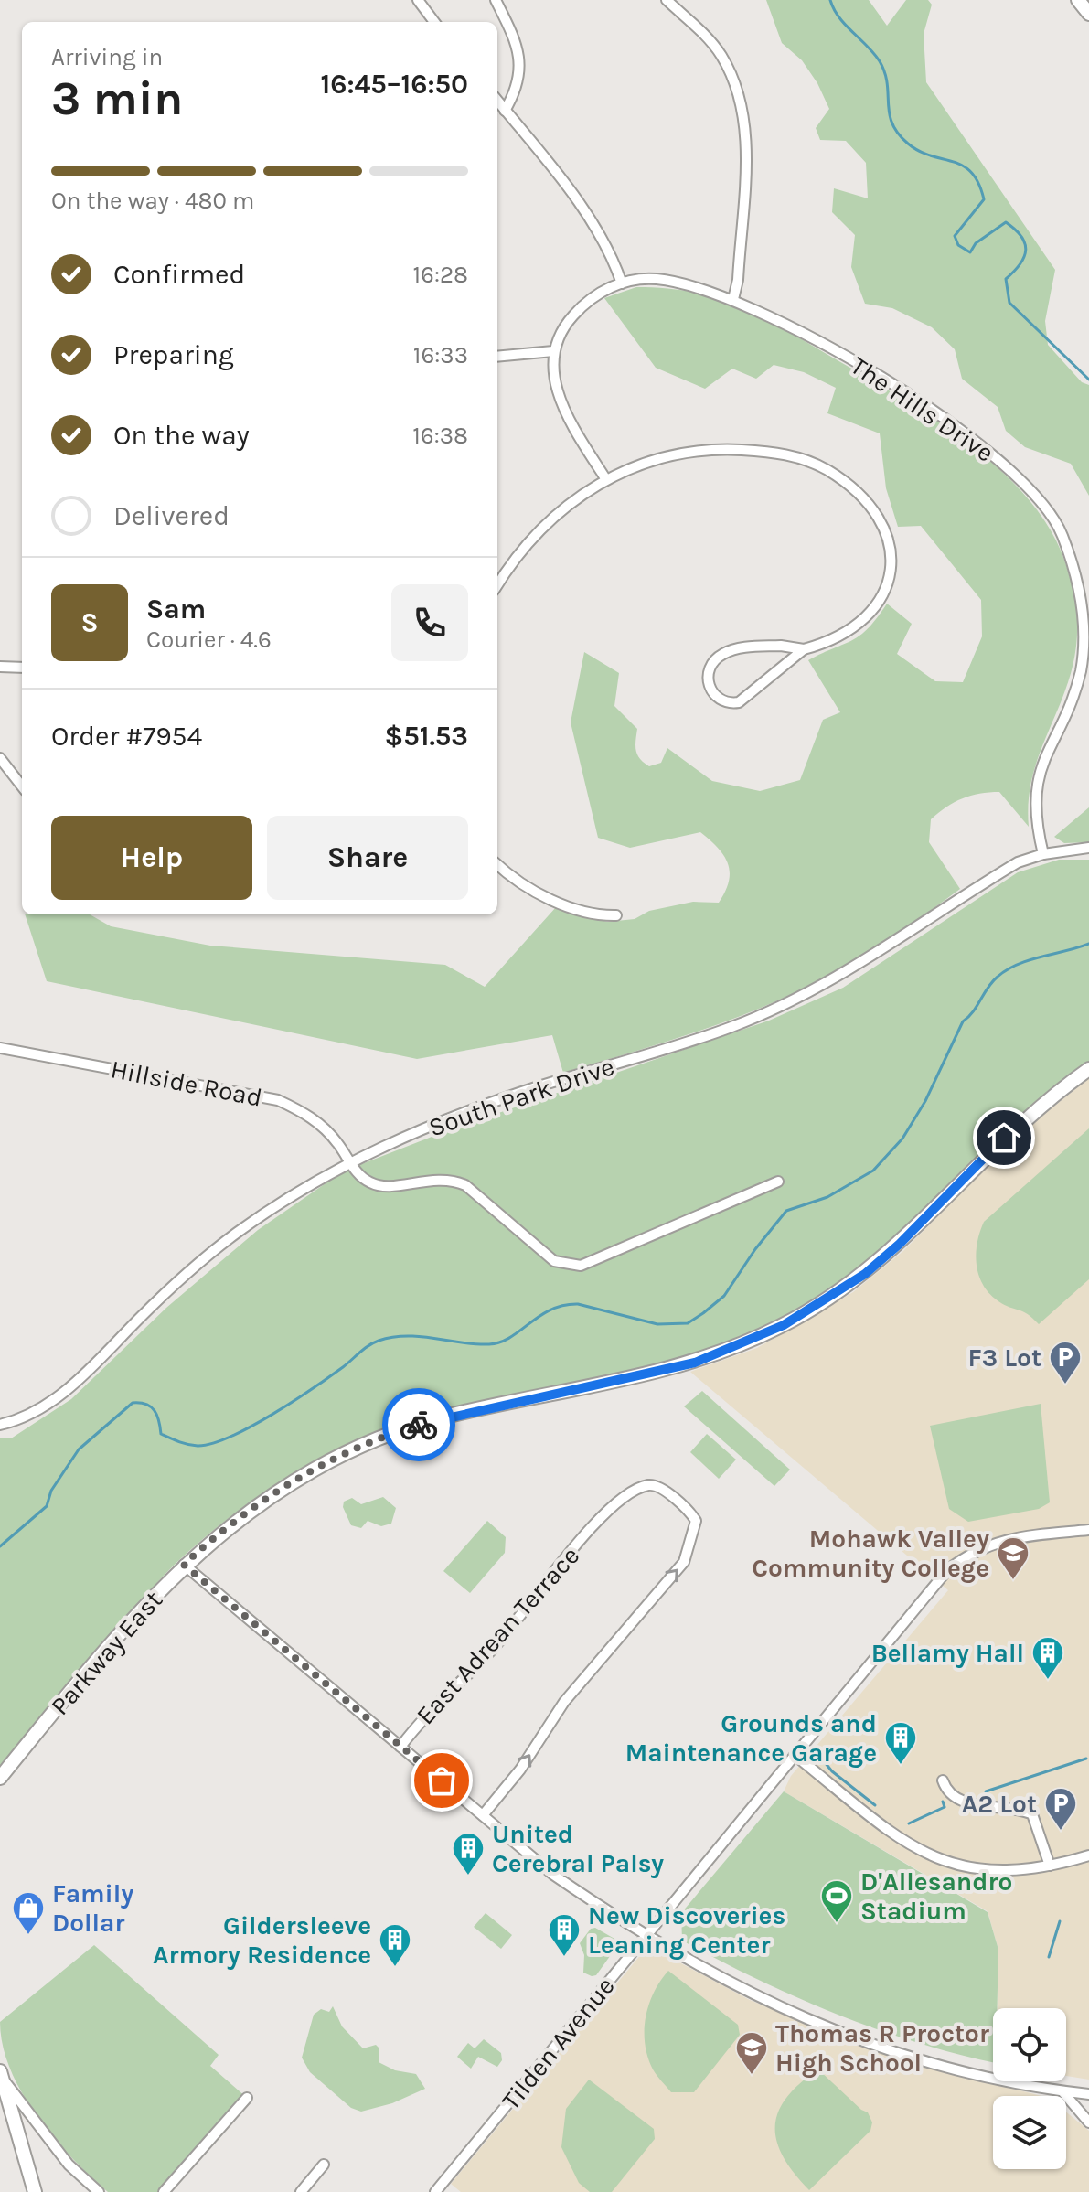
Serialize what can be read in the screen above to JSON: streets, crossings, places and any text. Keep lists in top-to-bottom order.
{
  "streets": {
    "street": [
      "The Hills Drive",
      "Hillside Road",
      "South Park Drive",
      "East Adrean Terrace",
      "Parkway East",
      "Tilden Avenue"
    ]
  },
  "crossings": [
    ["The Hills Drive", "South Park Drive"],
    ["Hillside Road", "South Park Drive"]
  ],
  "places": {
    "parking": ["F3 Lot", "A2 Lot"],
    "school or university": ["Mohawk Valley Community College", "Thomas R Proctor High School"],
    "building": [
      "Bellamy Hall",
      "Grounds and Maintenance Garage",
      "United Cerebral Palsy",
      "New Discoveries Leaning Center",
      "Gildersleeve Armory Residence"
    ],
    "sports": ["D'Allesandro Stadium"],
    "shop": ["Family Dollar"]
  },
  "page": {
    "heading": ["3 min", "Arriving in", "16:45–16:50"],
    "panel": [
      "Sam",
      "Courier · 4.6",
      "Order #7954",
      "$51.53"
    ],
    "bar": "On the way · 480 m",
    "list": [
      ["Confirmed", "16:28"],
      ["Preparing", "16:33"],
      ["On the way", "16:38"],
      "Delivered"
    ],
    "round": "S",
    "buttons": ["Help", "Share"]
  }
}
